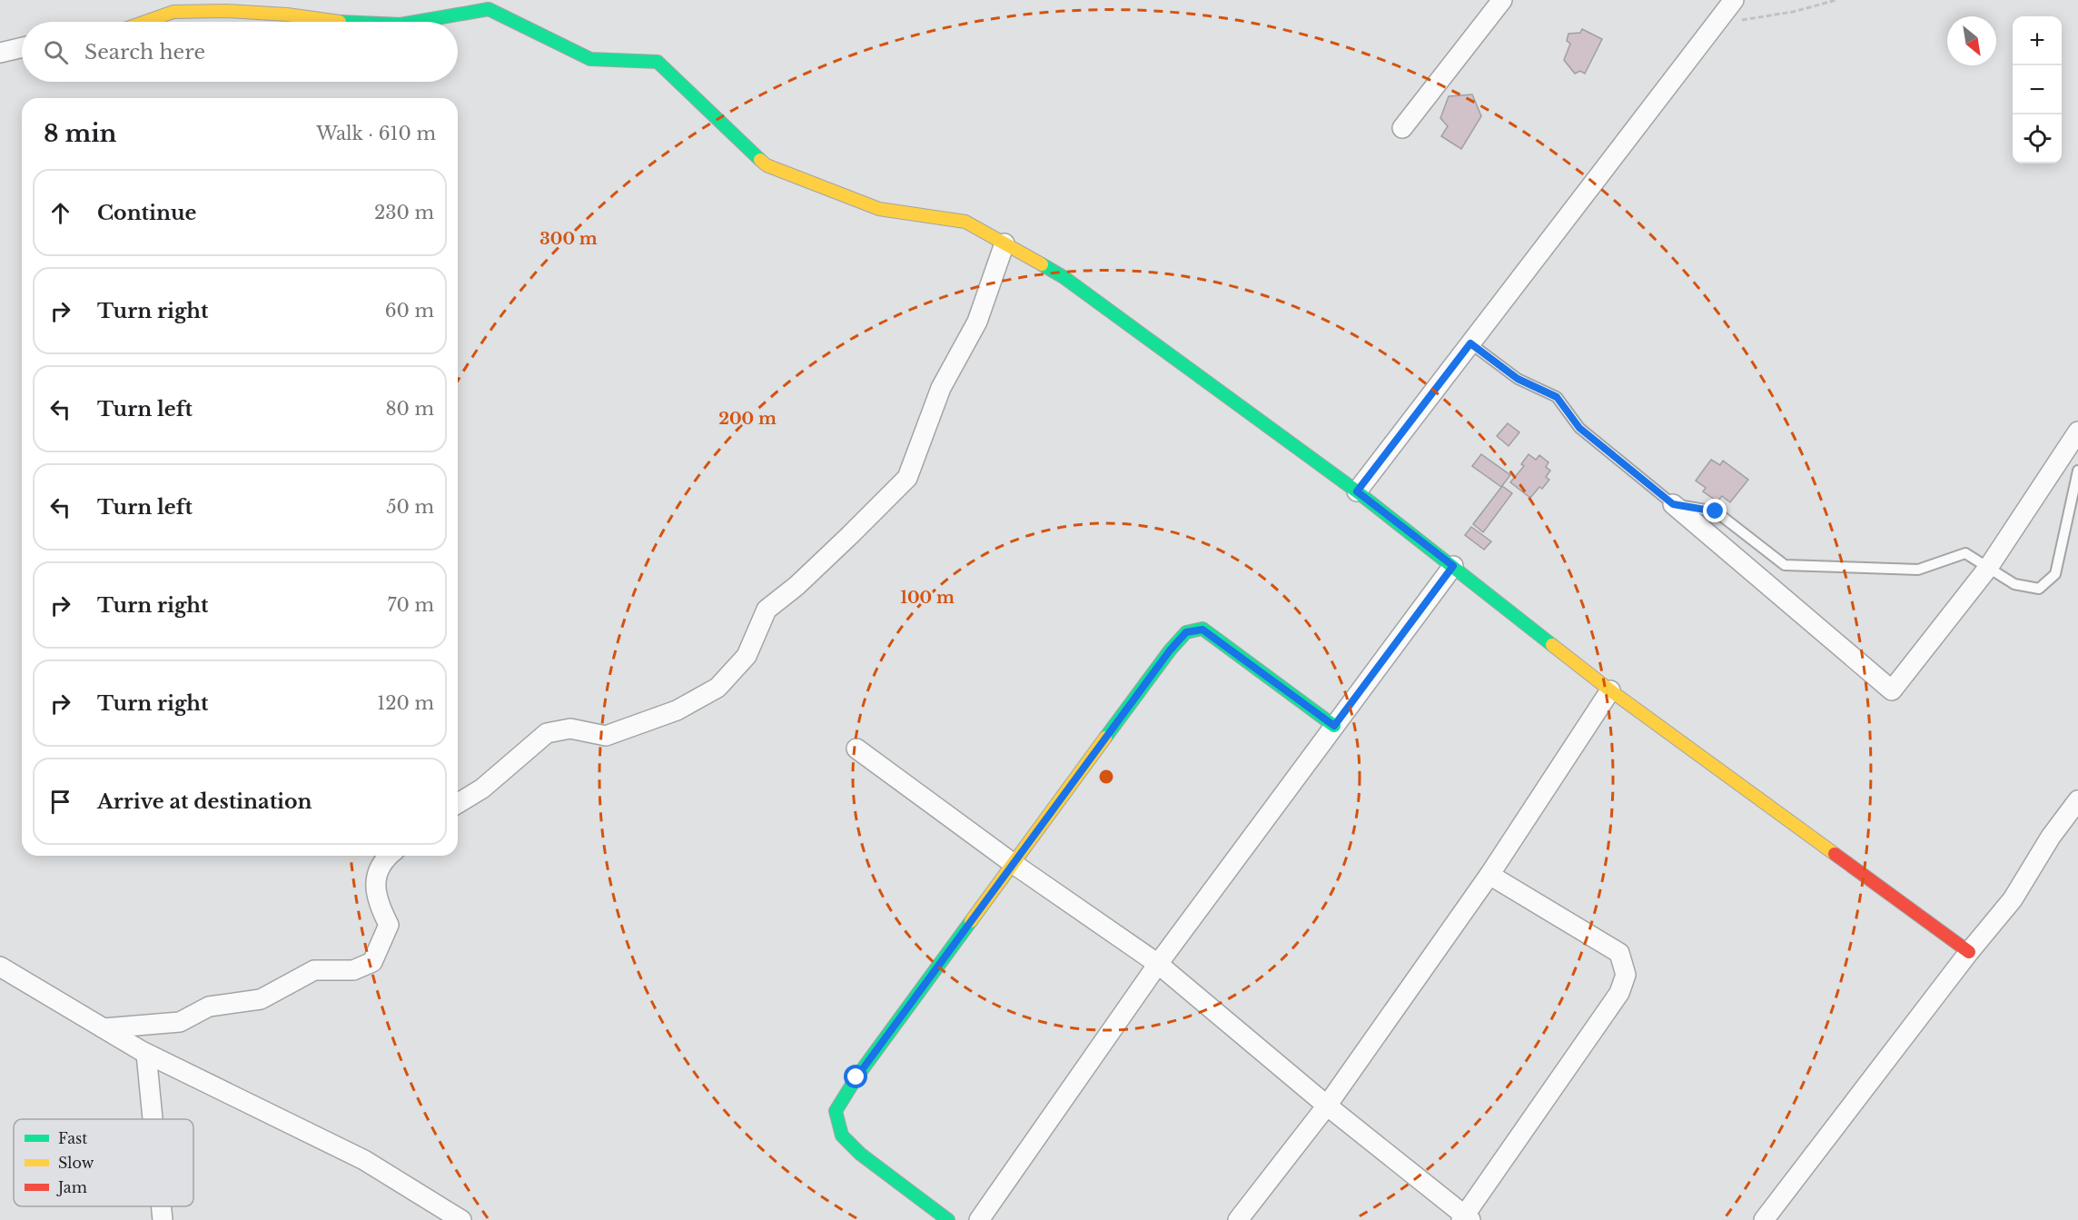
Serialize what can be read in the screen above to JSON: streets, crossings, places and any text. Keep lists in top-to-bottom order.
{
  "legend": ["Fast", "Slow", "Jam"],
  "north": "bottom right",
  "page": {
    "map_buttons": ["+", "−"],
    "search": "Search here",
    "heading": ["8 min", "Walk · 610 m"],
    "list": [
      ["Continue", "230 m"],
      ["Turn right", "60 m"],
      ["Turn left", "80 m"],
      ["Turn left", "50 m"],
      ["Turn right", "70 m"],
      ["Turn right", "120 m"],
      "Arrive at destination"
    ]
  },
  "rings": ["300 m", "200 m", "100 m"]
}
